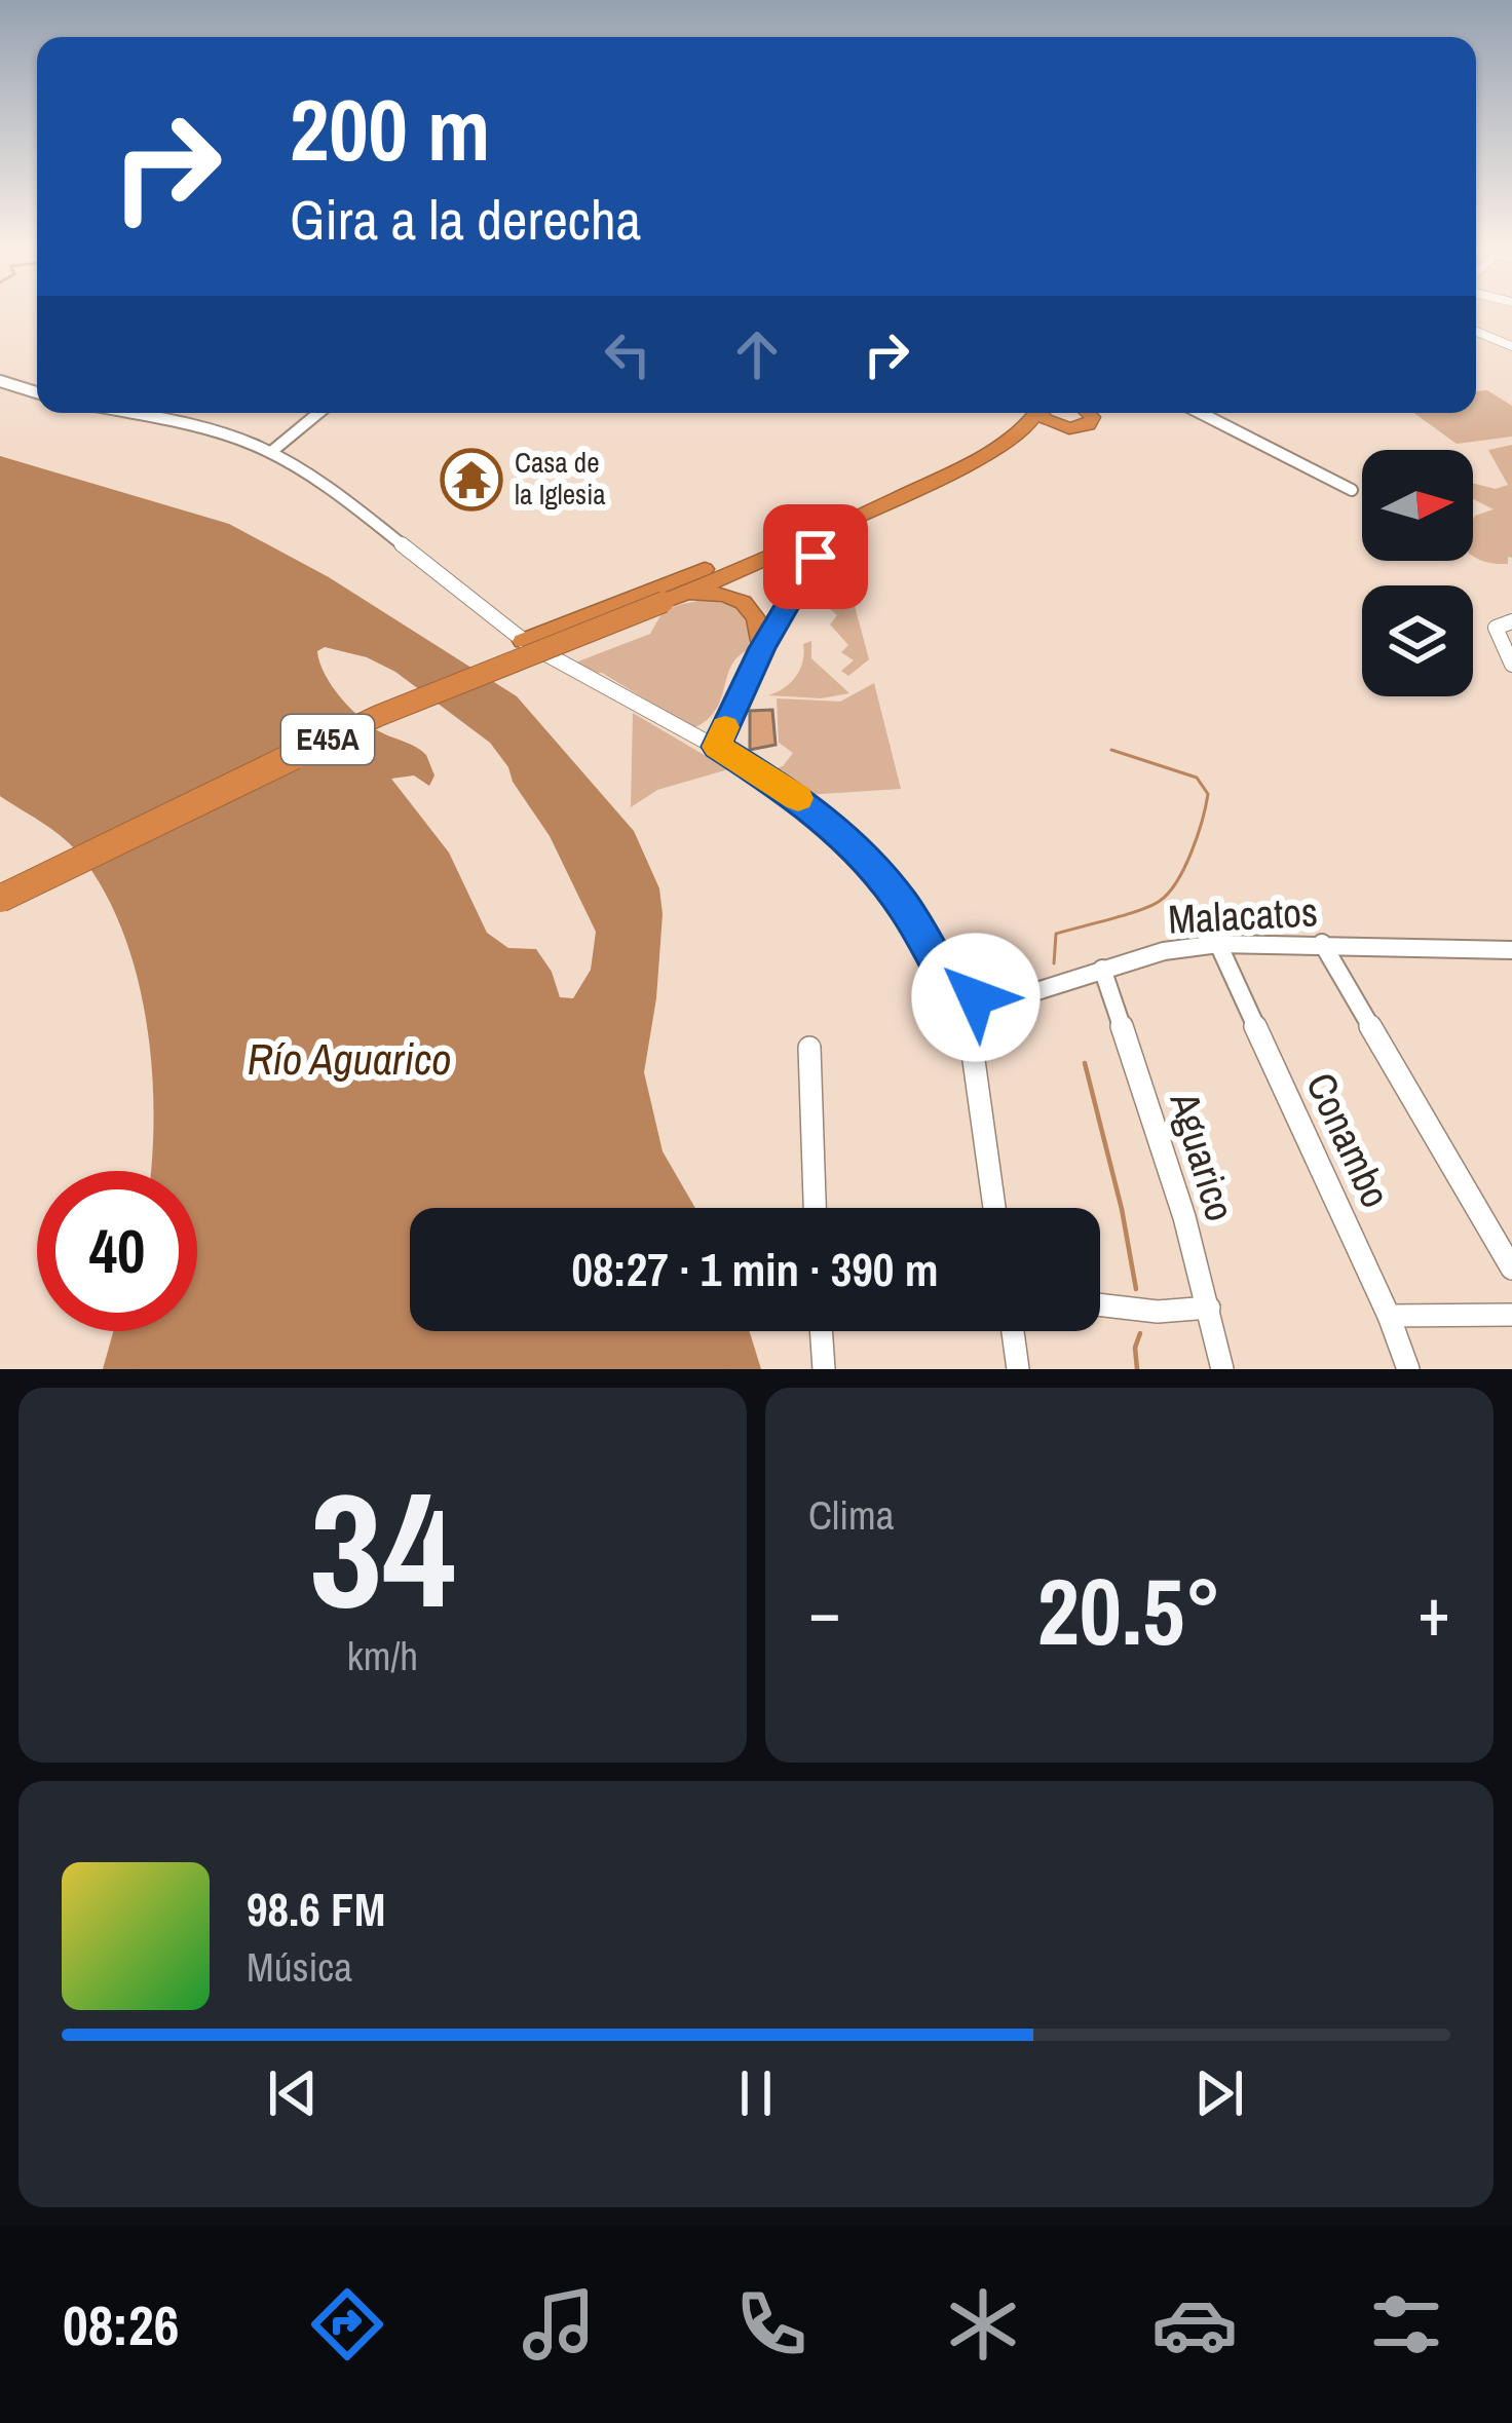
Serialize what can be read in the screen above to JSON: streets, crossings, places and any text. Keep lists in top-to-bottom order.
{
  "streets": {
    "highway": ["E45A"],
    "street": ["Malacatos", "Conambo", "Aguarico"]
  },
  "crossings": [
    ["Malacatos", "Conambo"],
    ["Malacatos", "Aguarico"]
  ],
  "water": ["Río Aguarico"],
  "places": {
    "temple": ["Casa de la Iglesia"]
  },
  "north": "right",
  "page": {
    "turn": ["200 m", "Gira a la derecha"],
    "limit": "40",
    "trip": "08:27 · 1 min · 390 m",
    "tile": [
      ["34", "km/h"],
      "Clima"
    ],
    "heat": ["−", "20.5°", "+"],
    "song": ["98.6 FM", "Música"],
    "tabs": "08:26"
  }
}
